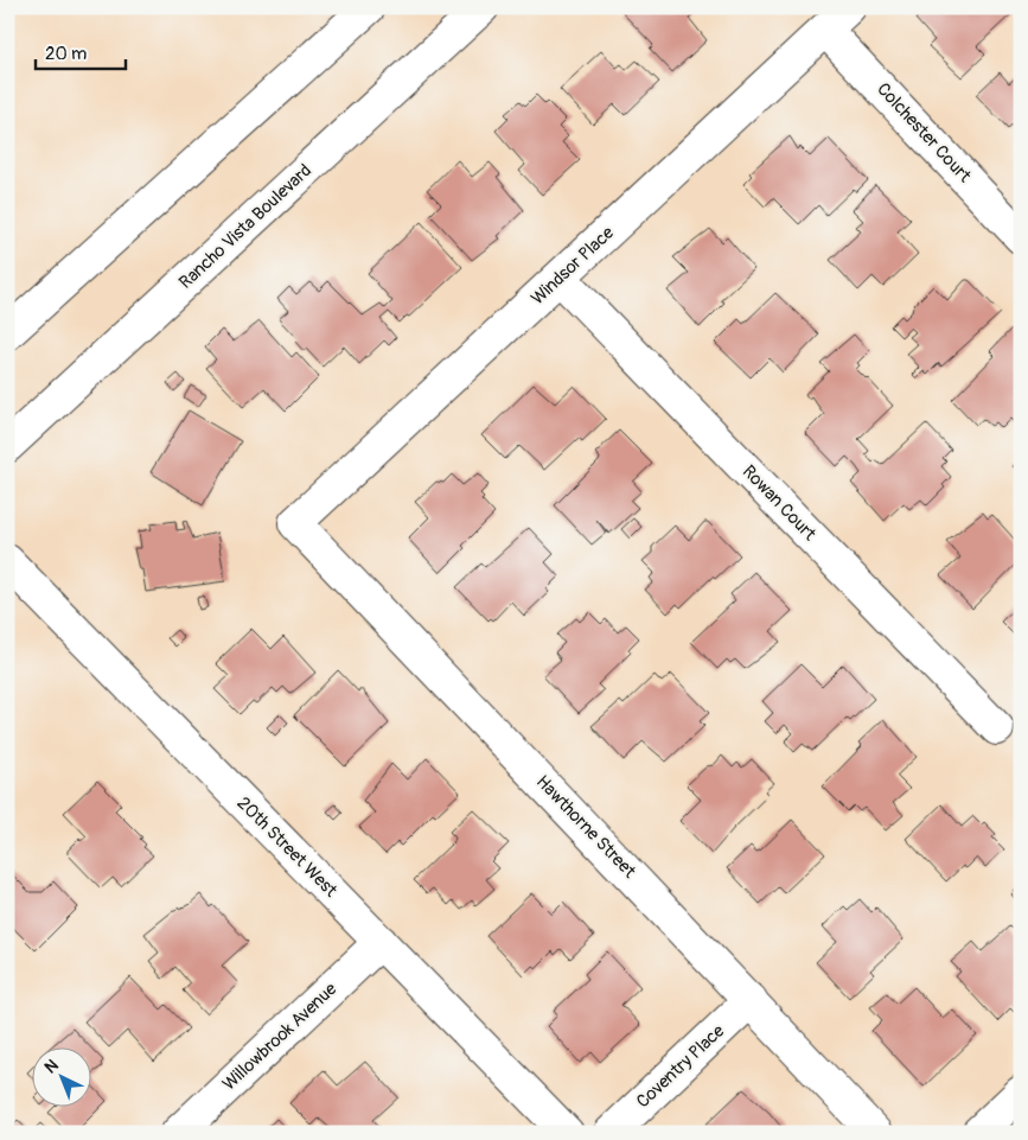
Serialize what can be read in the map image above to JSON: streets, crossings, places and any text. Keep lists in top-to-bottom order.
{
  "streets": {
    "street": [
      "Colchester Court",
      "Rancho Vista Boulevard",
      "Windsor Place",
      "Rowan Court",
      "Hawthorne Street",
      "20th Street West",
      "Willowbrook Avenue",
      "Coventry Place"
    ]
  },
  "crossings": [
    ["Colchester Court", "Windsor Place"],
    ["Windsor Place", "Rowan Court"],
    ["Windsor Place", "Hawthorne Street"],
    ["Hawthorne Street", "Coventry Place"],
    ["20th Street West", "Willowbrook Avenue"]
  ],
  "scale_bar": "20 m",
  "north": "top left"
}
